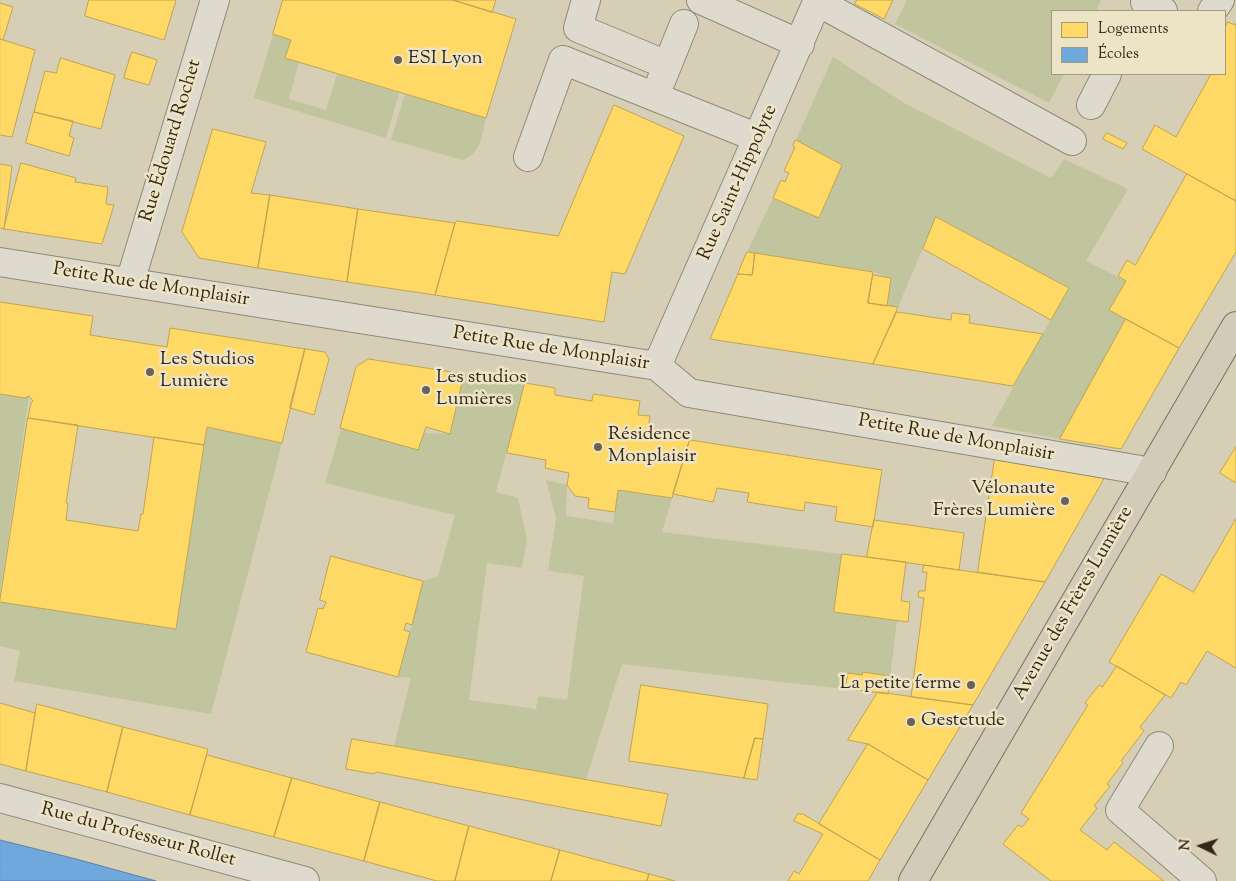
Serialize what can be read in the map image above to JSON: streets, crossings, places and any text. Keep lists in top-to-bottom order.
{
  "streets": {
    "main road": ["Avenue des Frères Lumière"],
    "street": [
      "Rue Édouard Rochet",
      "Rue Saint-Hippolyte",
      "Petite Rue de Monplaisir",
      "Rue du Professeur Rollet"
    ]
  },
  "crossings": [
    ["Rue Édouard Rochet", "Petite Rue de Monplaisir"],
    ["Rue Saint-Hippolyte", "Petite Rue de Monplaisir"],
    ["Petite Rue de Monplaisir", "Avenue des Frères Lumière"]
  ],
  "places": [
    "ESI Lyon",
    "Les Studios Lumière",
    "Les studios Lumières",
    "Résidence Monplaisir",
    "Vélonaute Frères Lumière",
    "La petite ferme",
    "Gestetude"
  ],
  "legend": ["Logements", "Écoles"],
  "north": "left"
}
